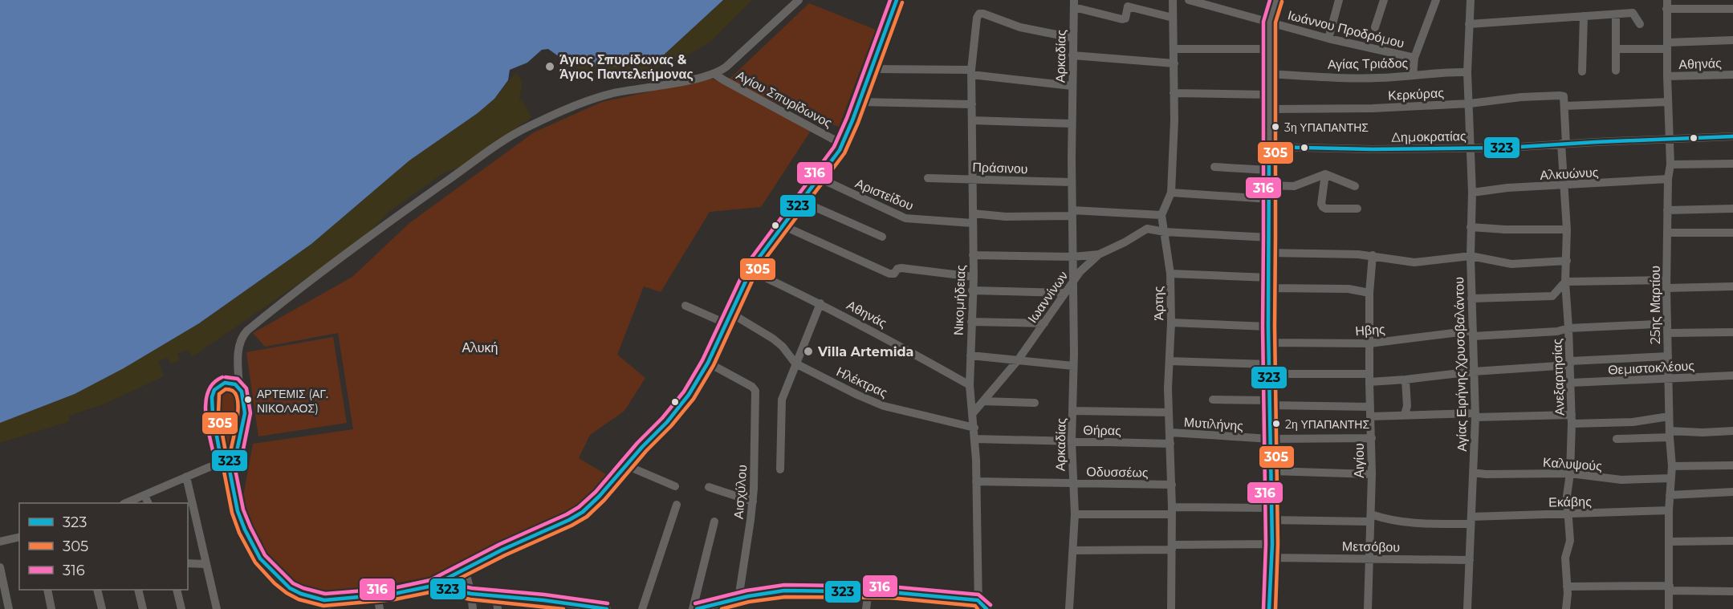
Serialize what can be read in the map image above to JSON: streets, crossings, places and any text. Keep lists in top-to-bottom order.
{
  "streets": {
    "street": [
      "Ιωάννου Προδρόμου",
      "Αρκαδίας",
      "Αγίας Τριάδος",
      "Αθηνάς",
      "Κερκύρας",
      "Αγίου Σπυρίδωνος",
      "Δημοκρατίας",
      "Πράσινου",
      "Αλκυώνυς",
      "Αριστείδου",
      "Ιωαννίνων",
      "Νικομήδειας",
      "Άρτης",
      "25ης Μαρτίου",
      "Ηβης",
      "Αγίας Ειρήνης Χρυσοβαλάντου",
      "Θεμιστοκλέους",
      "Ανεξαρτησίας",
      "Ηλέκτρας",
      "Μυτιλήνης",
      "Θήρας",
      "Αιγίου",
      "Καλυψούς",
      "Οδυσσέως",
      "Αισχύλου",
      "Εκάβης",
      "Μετσόβου"
    ]
  },
  "crossings": [
    ["Αρκαδίας", "Πράσινου"],
    ["Αρκαδίας", "Αριστείδου"],
    ["Αρκαδίας", "Ιωαννίνων"],
    ["Αρκαδίας", "Νικομήδειας"],
    ["Αρκαδίας", "Θήρας"],
    ["Αρκαδίας", "Οδυσσέως"],
    ["Αθηνάς", "Νικομήδειας"],
    ["Αθηνάς", "25ης Μαρτίου"],
    ["Κερκύρας", "Αγίας Ειρήνης Χρυσοβαλάντου"],
    ["Κερκύρας", "Ανεξαρτησίας"],
    ["Δημοκρατίας", "25ης Μαρτίου"],
    ["Δημοκρατίας", "Αγίας Ειρήνης Χρυσοβαλάντου"],
    ["Δημοκρατίας", "Ανεξαρτησίας"],
    ["Πράσινου", "Νικομήδειας"],
    ["Αλκυώνυς", "25ης Μαρτίου"],
    ["Αλκυώνυς", "Αγίας Ειρήνης Χρυσοβαλάντου"],
    ["Αλκυώνυς", "Ανεξαρτησίας"],
    ["Αριστείδου", "Ιωαννίνων"],
    ["Αριστείδου", "Νικομήδειας"],
    ["Αριστείδου", "Άρτης"],
    ["Ιωαννίνων", "Νικομήδειας"],
    ["Ιωαννίνων", "Άρτης"],
    ["Νικομήδειας", "Ηλέκτρας"],
    ["Νικομήδειας", "Θήρας"],
    ["Νικομήδειας", "Οδυσσέως"],
    ["Άρτης", "Μυτιλήνης"],
    ["Άρτης", "Θήρας"],
    ["Άρτης", "Οδυσσέως"],
    ["25ης Μαρτίου", "Θεμιστοκλέους"],
    ["25ης Μαρτίου", "Καλυψούς"],
    ["25ης Μαρτίου", "Εκάβης"],
    ["Ηβης", "Αγίας Ειρήνης Χρυσοβαλάντου"],
    ["Ηβης", "Ανεξαρτησίας"],
    ["Ηβης", "Αιγίου"],
    ["Αγίας Ειρήνης Χρυσοβαλάντου", "Καλυψούς"],
    ["Αγίας Ειρήνης Χρυσοβαλάντου", "Εκάβης"],
    ["Αγίας Ειρήνης Χρυσοβαλάντου", "Μετσόβου"],
    ["Θεμιστοκλέους", "Ανεξαρτησίας"],
    ["Ανεξαρτησίας", "Καλυψούς"],
    ["Ανεξαρτησίας", "Εκάβης"],
    ["Μυτιλήνης", "Αιγίου"],
    ["Αιγίου", "Εκάβης"],
    ["Αιγίου", "Μετσόβου"]
  ],
  "parks": ["Αλυκή"],
  "places": [
    "Άγιος Σπυρίδωνας & Άγιος Παντελεήμονας",
    "3η ΥΠΑΠΑΝΤΗΣ",
    "Villa Artemida",
    "ΑΡΤΕΜΙΣ (ΑΓ. ΝΙΚΟΛΑΟΣ)",
    "2η ΥΠΑΠΑΝΤΗΣ"
  ],
  "lines": ["transit line 323", "transit line 316", "transit line 305"],
  "legend": ["323", "305", "316"]
}
